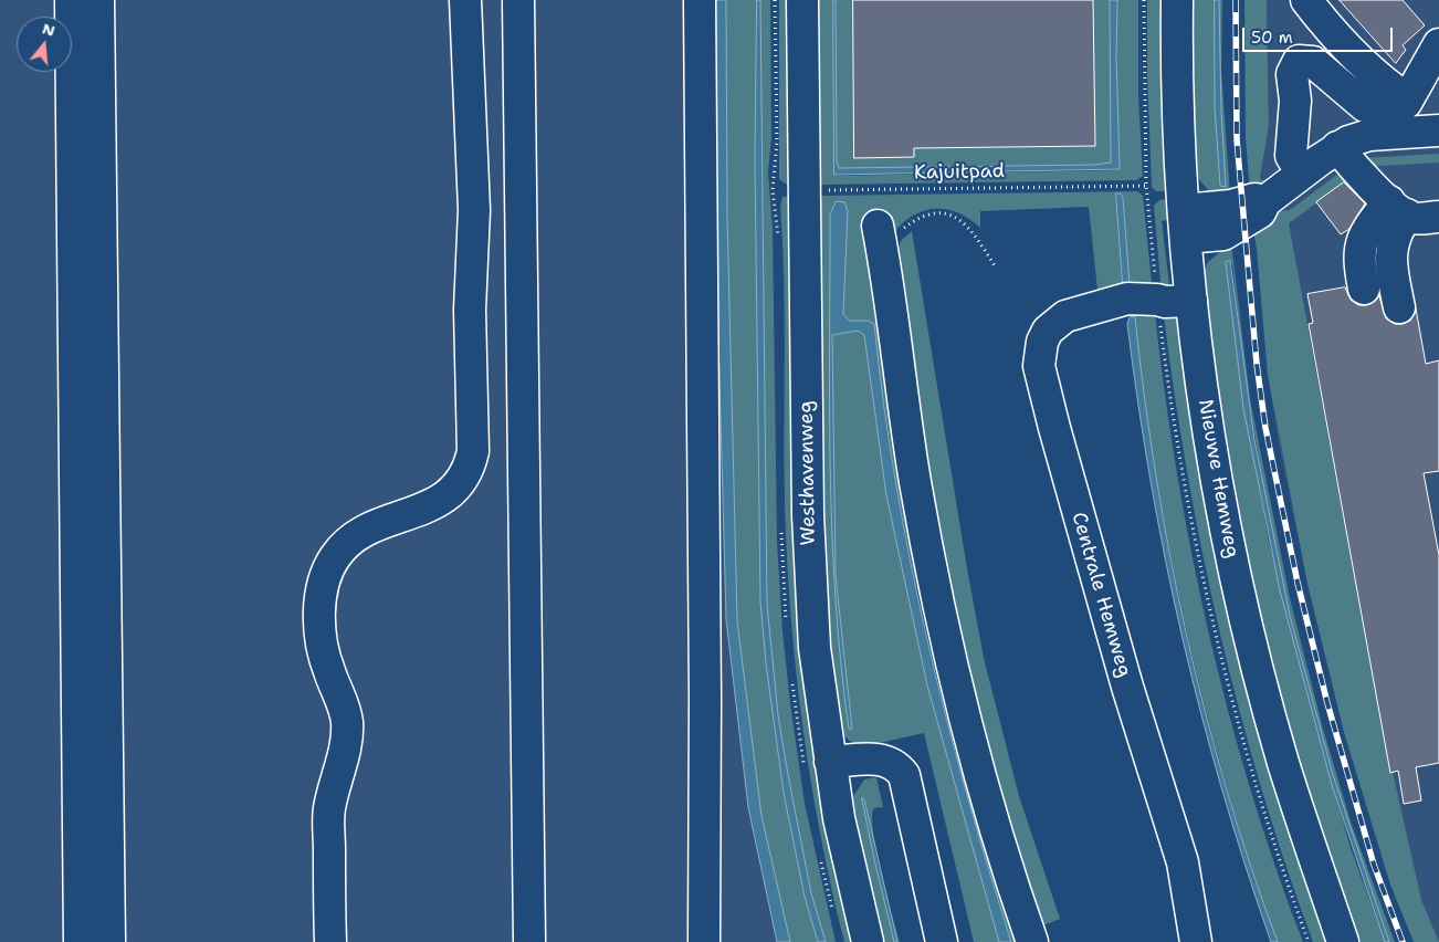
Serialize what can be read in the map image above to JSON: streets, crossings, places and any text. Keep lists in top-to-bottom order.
{
  "streets": {
    "street": ["Westhavenweg", "Nieuwe Hemweg", "Centrale Hemweg"],
    "path": ["Kajuitpad"]
  },
  "crossings": [
    ["Kajuitpad", "Westhavenweg"],
    ["Nieuwe Hemweg", "Centrale Hemweg"]
  ],
  "scale_bar": "50 m",
  "north": "top"
}
